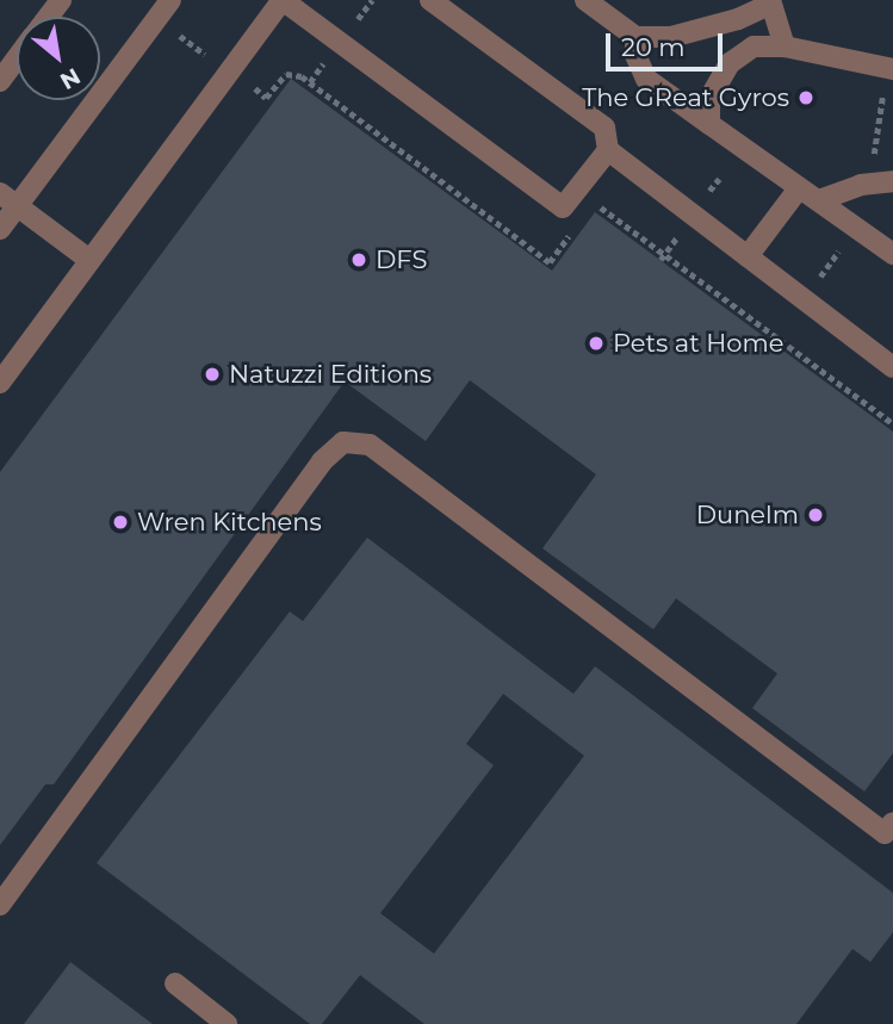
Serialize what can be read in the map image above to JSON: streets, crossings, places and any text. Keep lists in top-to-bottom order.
{
  "places": [
    "The GReat Gyros",
    "DFS",
    "Pets at Home",
    "Natuzzi Editions",
    "Dunelm",
    "Wren Kitchens"
  ],
  "scale_bar": "20 m",
  "north": "bottom right"
}
